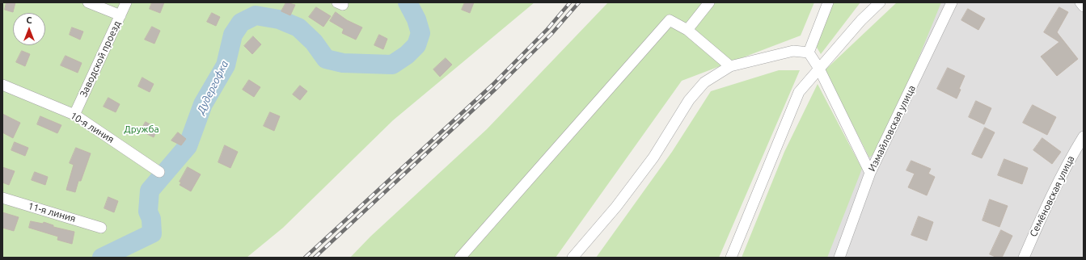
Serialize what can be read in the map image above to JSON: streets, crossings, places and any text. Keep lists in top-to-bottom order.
{
  "streets": {
    "street": [
      "Заводской проезд",
      "10-я линия",
      "Измайловская улица",
      "Семёновская улица",
      "11-я линия"
    ]
  },
  "crossings": [
    ["Заводской проезд", "10-я линия"]
  ],
  "water": ["Дудергофка"],
  "parks": ["Дружба"],
  "north": "top"
}
